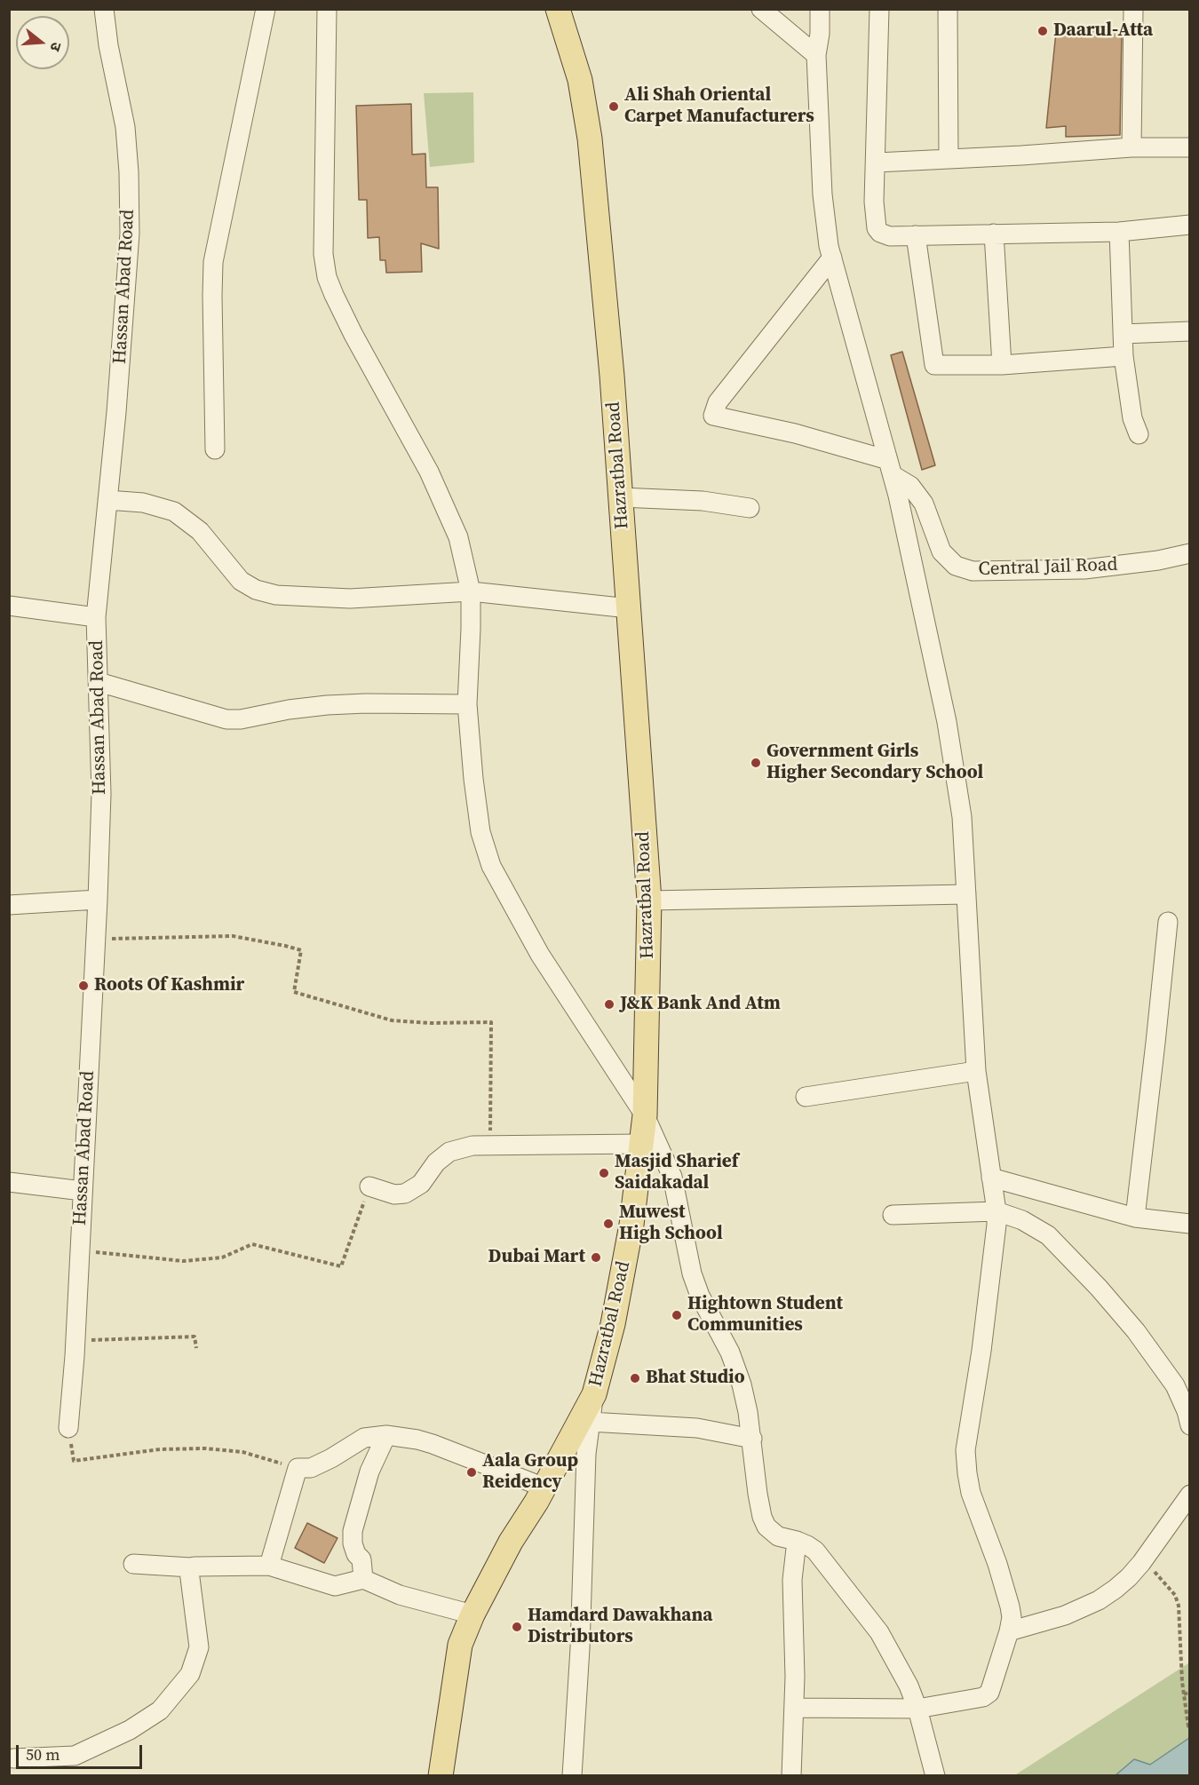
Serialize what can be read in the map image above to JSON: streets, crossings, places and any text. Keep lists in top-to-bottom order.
{
  "streets": {
    "main road": ["Hazratbal Road"],
    "street": ["Hassan Abad Road", "Central Jail Road"]
  },
  "places": [
    "Daarul-Atta",
    "Ali Shah Oriental Carpet Manufacturers",
    "Government Girls Higher Secondary School",
    "Roots Of Kashmir",
    "J&K Bank And Atm",
    "Masjid Sharief Saidakadal",
    "Muwest High School",
    "Dubai Mart",
    "Hightown Student Communities",
    "Bhat Studio",
    "Aala Group Reidency",
    "Hamdard Dawakhana Distributors"
  ],
  "scale_bar": "50 m",
  "north": "right"
}
